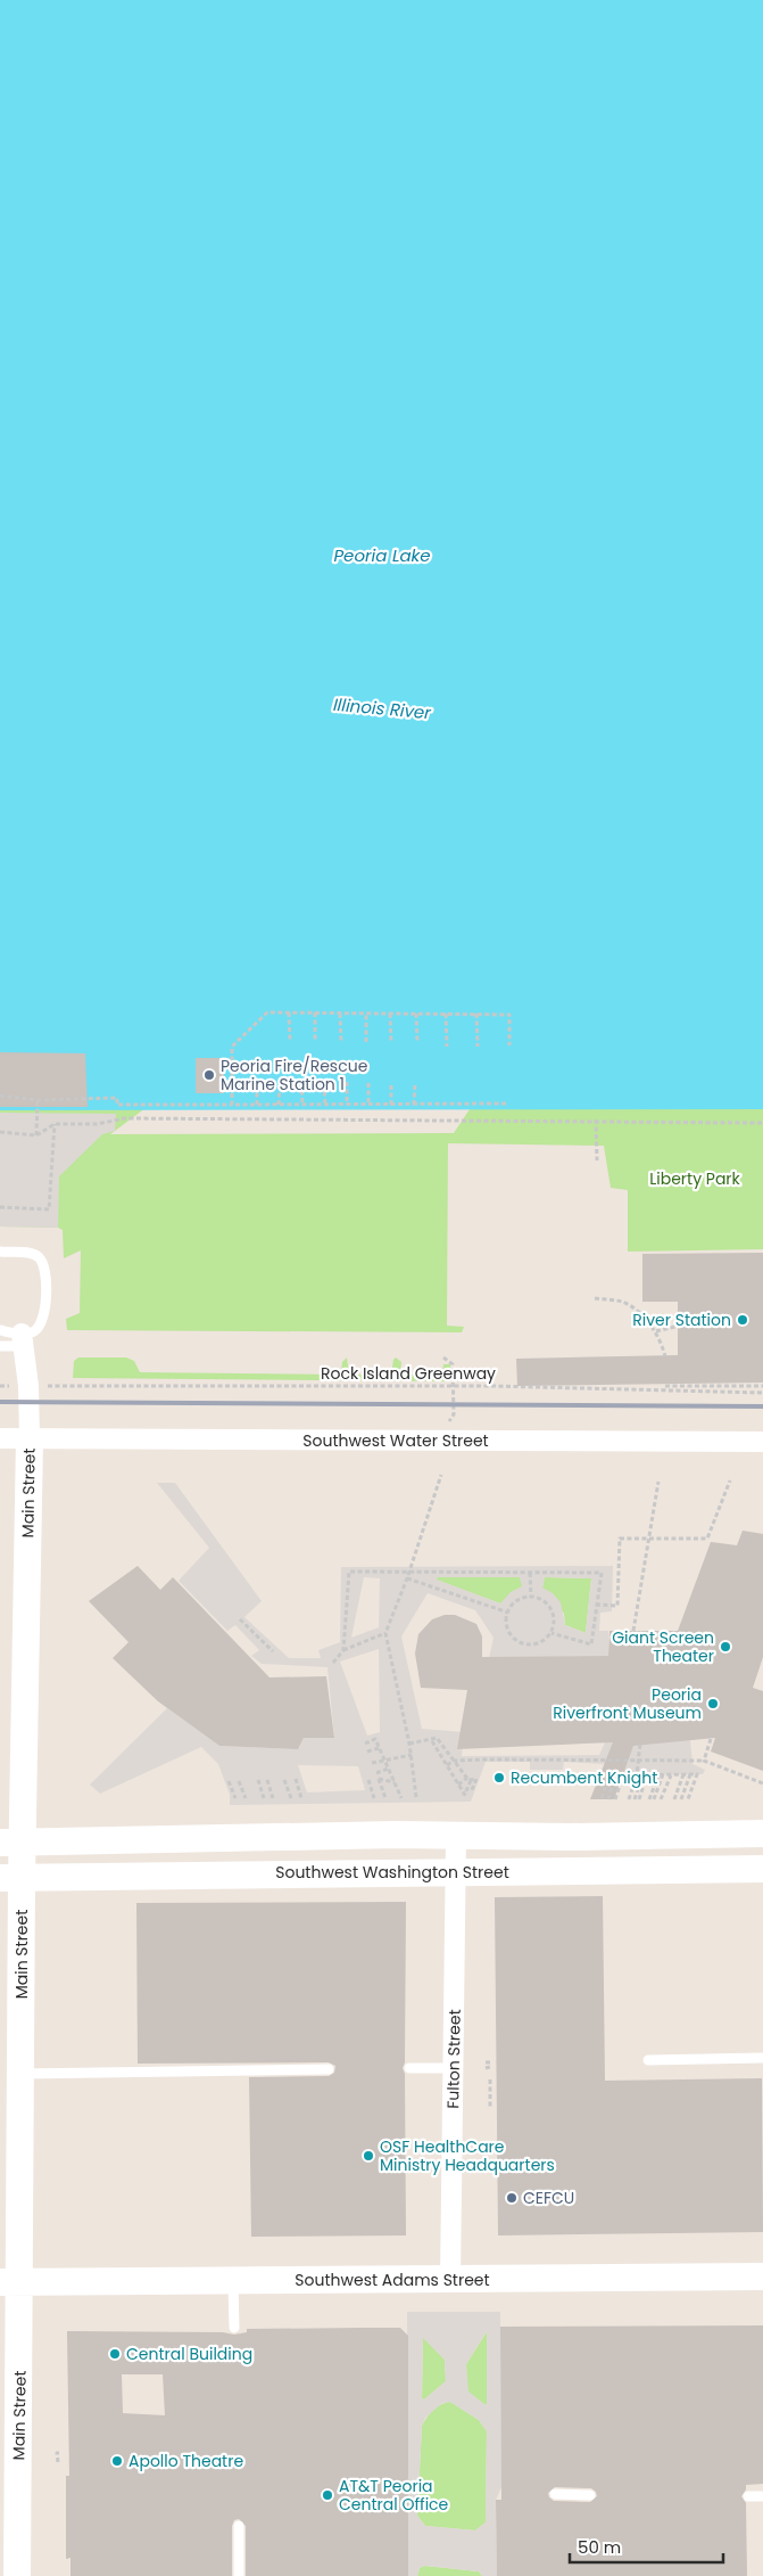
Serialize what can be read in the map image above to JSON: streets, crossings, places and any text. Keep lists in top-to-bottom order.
{
  "streets": {
    "street": [
      "Southwest Water Street",
      "Main Street",
      "Southwest Washington Street",
      "Fulton Street",
      "Southwest Adams Street"
    ],
    "path": ["Rock Island Greenway"]
  },
  "crossings": [
    ["Southwest Water Street", "Main Street"],
    ["Main Street", "Southwest Washington Street"],
    ["Main Street", "Southwest Adams Street"],
    ["Southwest Washington Street", "Fulton Street"],
    ["Fulton Street", "Southwest Adams Street"]
  ],
  "water": ["Peoria Lake", "Illinois River"],
  "parks": ["Liberty Park"],
  "places": [
    "Peoria Fire/Rescue Marine Station 1",
    "River Station",
    "Giant Screen Theater",
    "Peoria Riverfront Museum",
    "Recumbent Knight",
    "OSF HealthCare Ministry Headquarters",
    "CEFCU",
    "Central Building",
    "Apollo Theatre",
    "AT&T Peoria Central Office"
  ],
  "scale_bar": "50 m"
}
